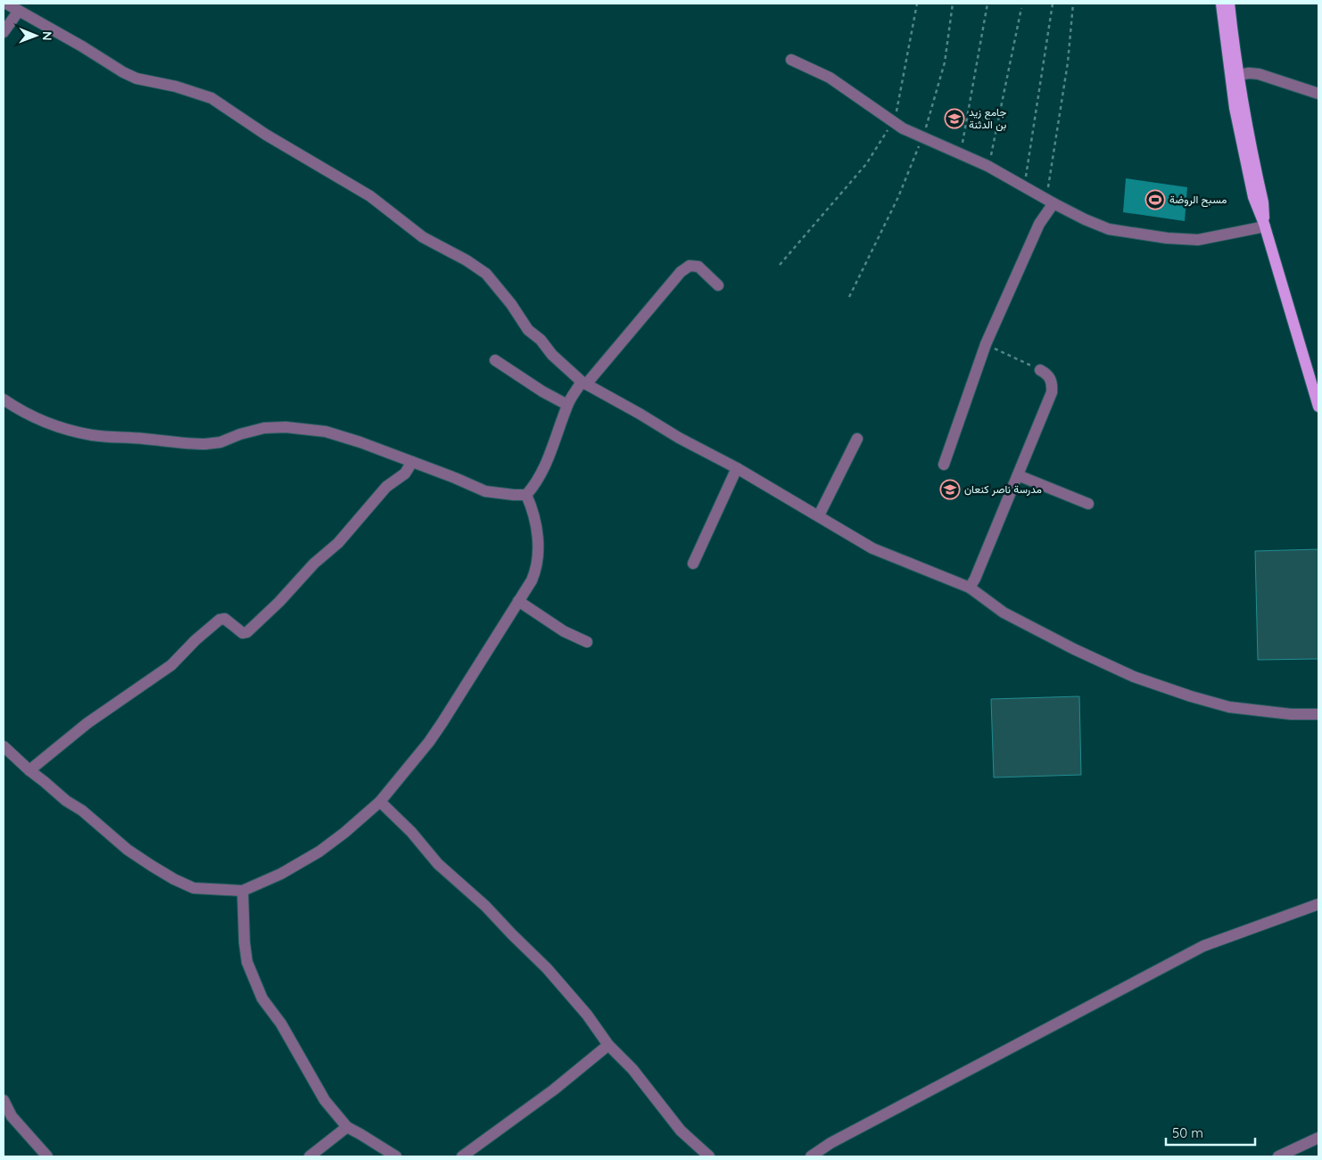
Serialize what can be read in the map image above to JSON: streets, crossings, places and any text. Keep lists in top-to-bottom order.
{
  "places": {
    "school or university": ["جامع زيد بن الدثنة", "مدرسة ناصر كنعان"],
    "sports": ["مسبح الروضة"]
  },
  "scale_bar": "50 m",
  "north": "right"
}
